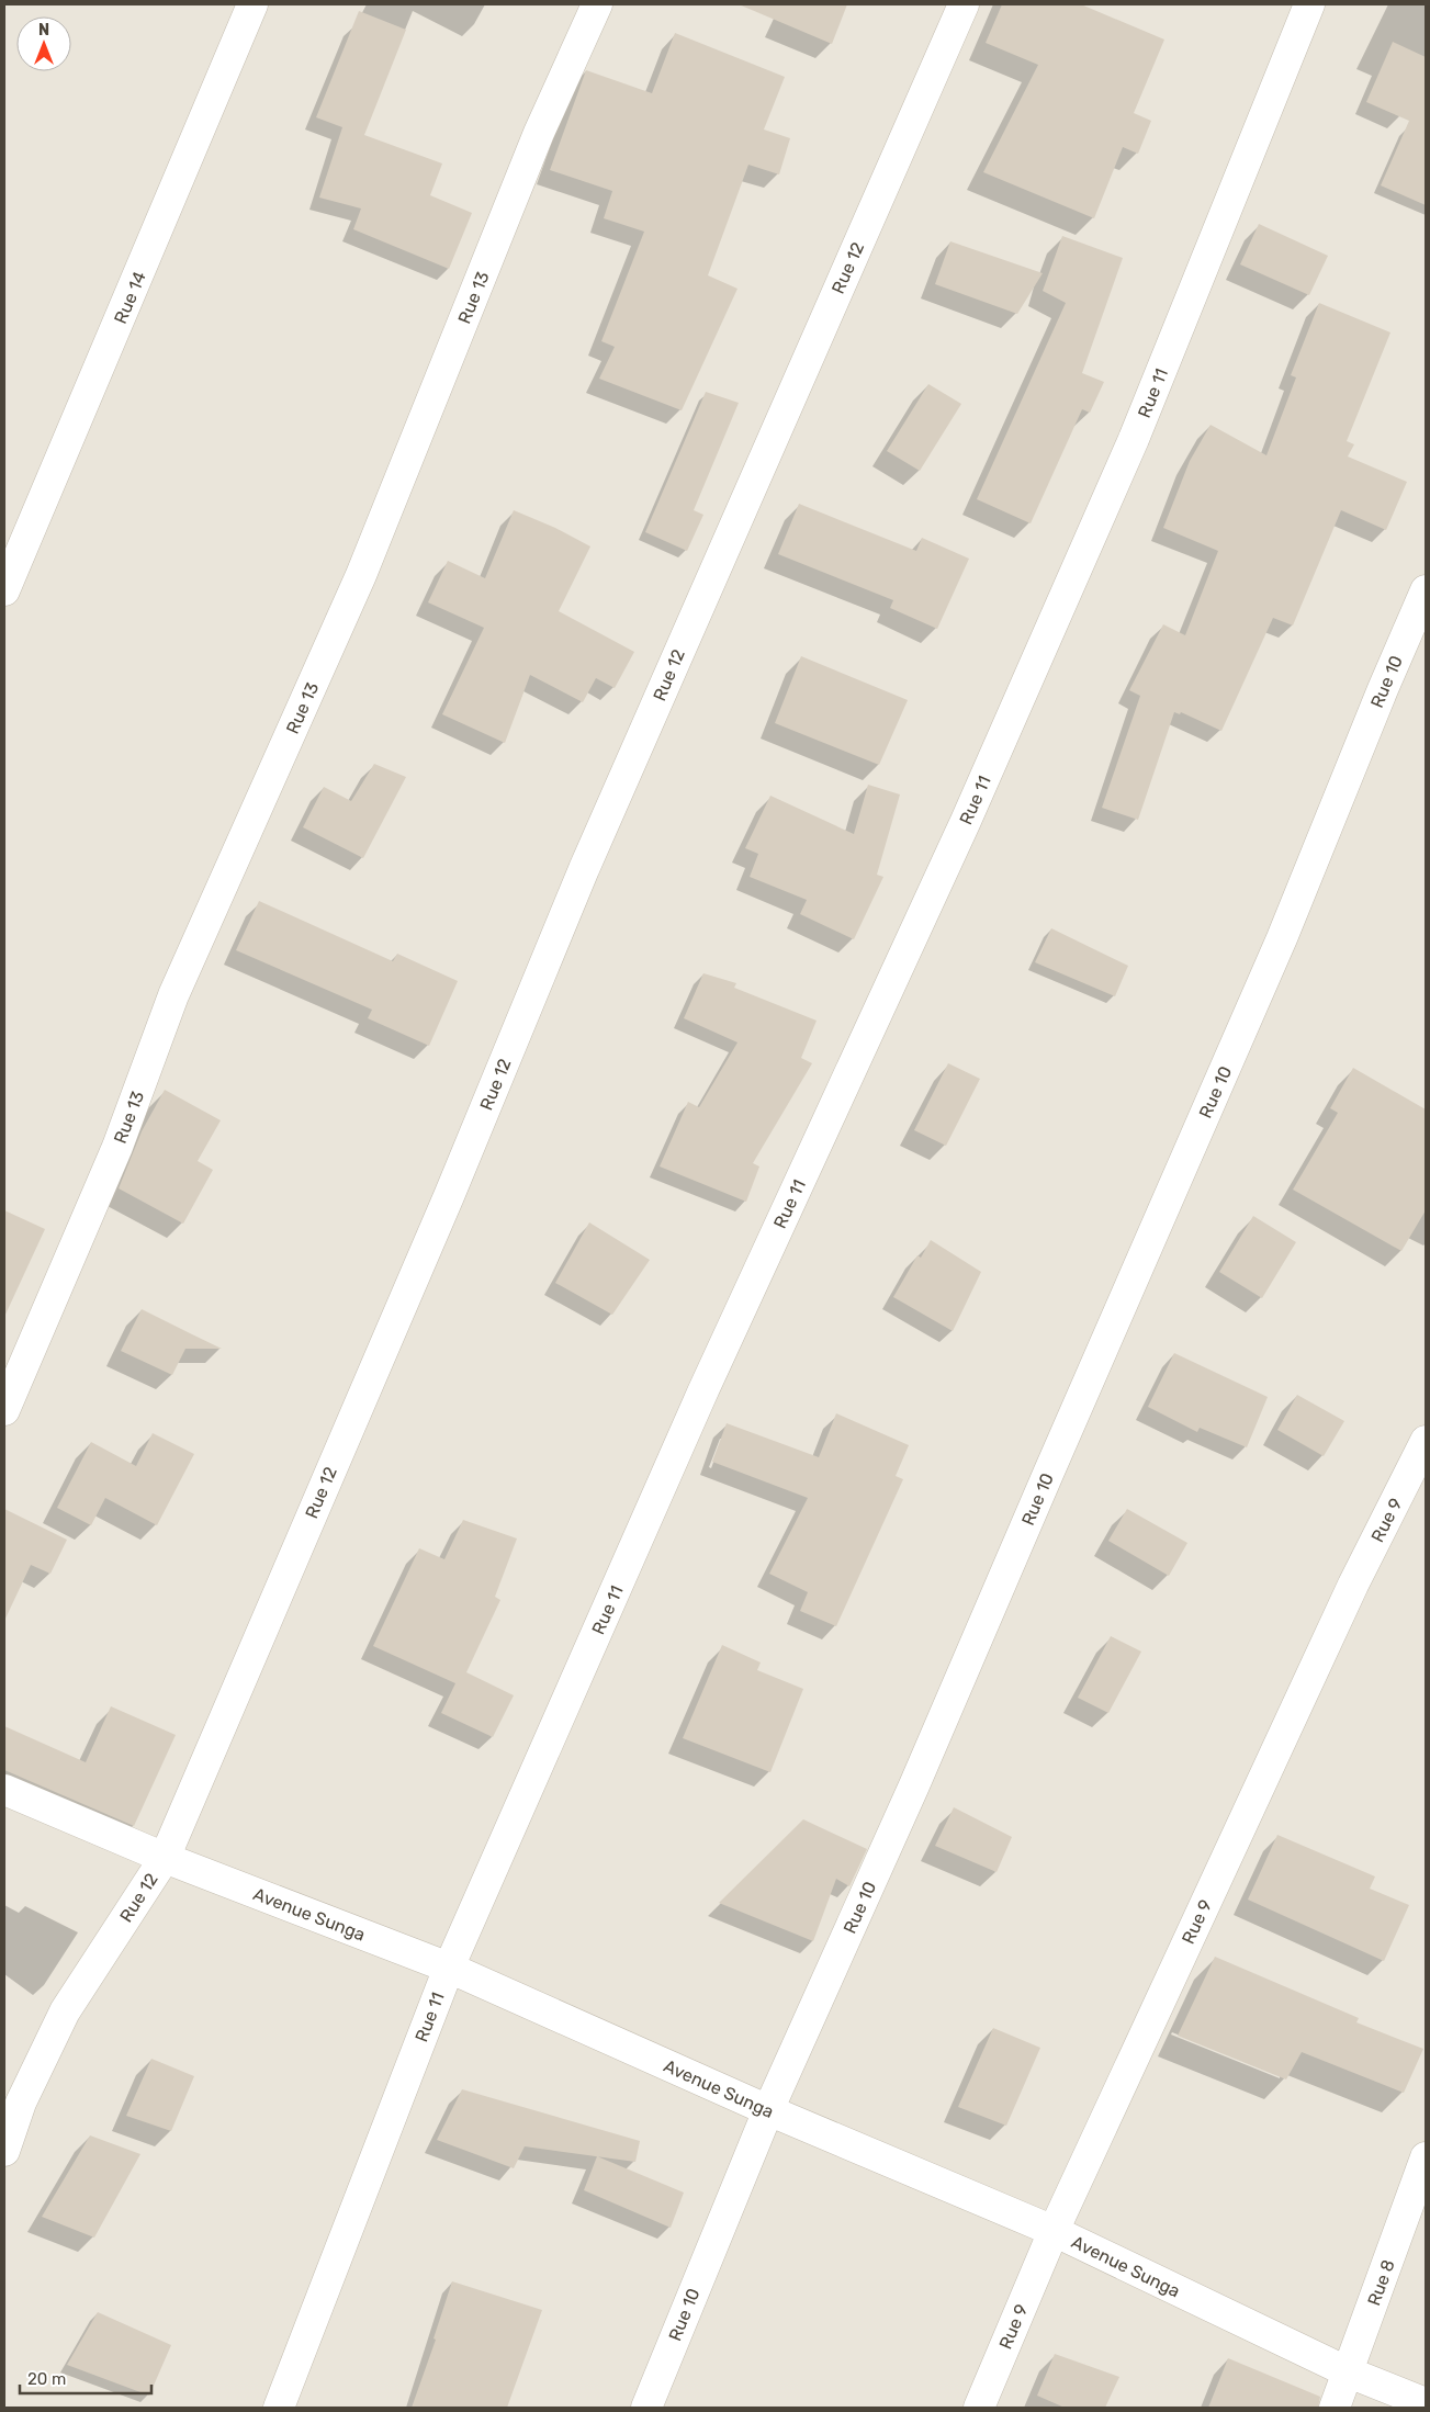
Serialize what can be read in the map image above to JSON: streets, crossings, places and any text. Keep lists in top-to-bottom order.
{
  "streets": {
    "street": [
      "Rue 12",
      "Rue 14",
      "Rue 13",
      "Rue 11",
      "Rue 10",
      "Rue 9",
      "Avenue Sunga",
      "Rue 8"
    ]
  },
  "crossings": [
    ["Rue 12", "Avenue Sunga"],
    ["Rue 11", "Avenue Sunga"],
    ["Rue 10", "Avenue Sunga"],
    ["Rue 9", "Avenue Sunga"],
    ["Avenue Sunga", "Rue 8"]
  ],
  "scale_bar": "20 m",
  "north": "top"
}
